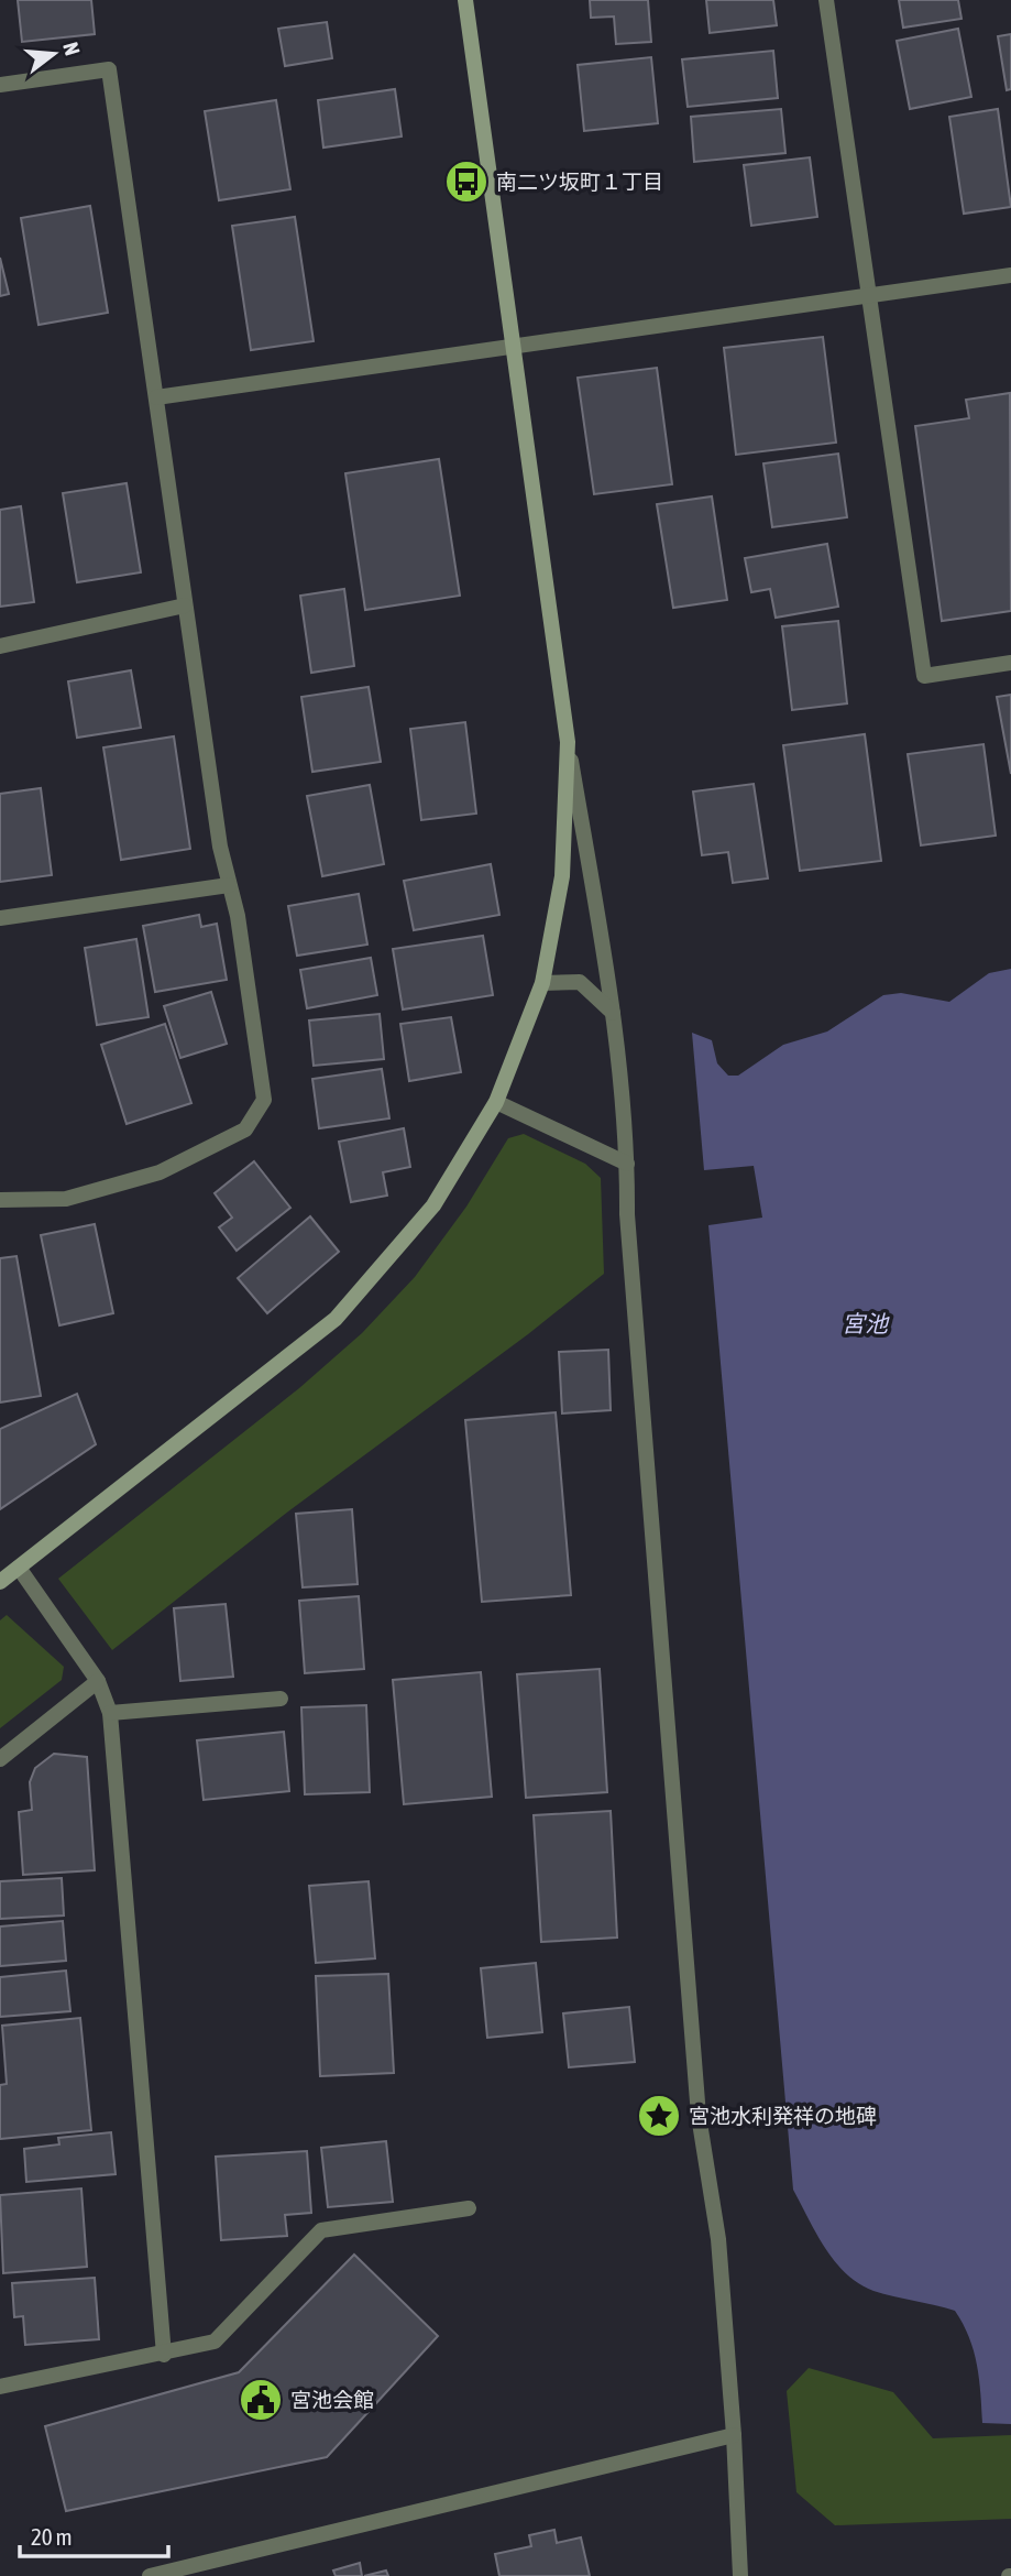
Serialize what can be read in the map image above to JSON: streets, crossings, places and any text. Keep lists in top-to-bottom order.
{
  "water": ["宮池"],
  "places": {
    "bus stop": ["南二ツ坂町１丁目"],
    "place": ["宮池水利発祥の地碑"],
    "public building": ["宮池会館"]
  },
  "scale_bar": "20 m",
  "north": "right"
}
